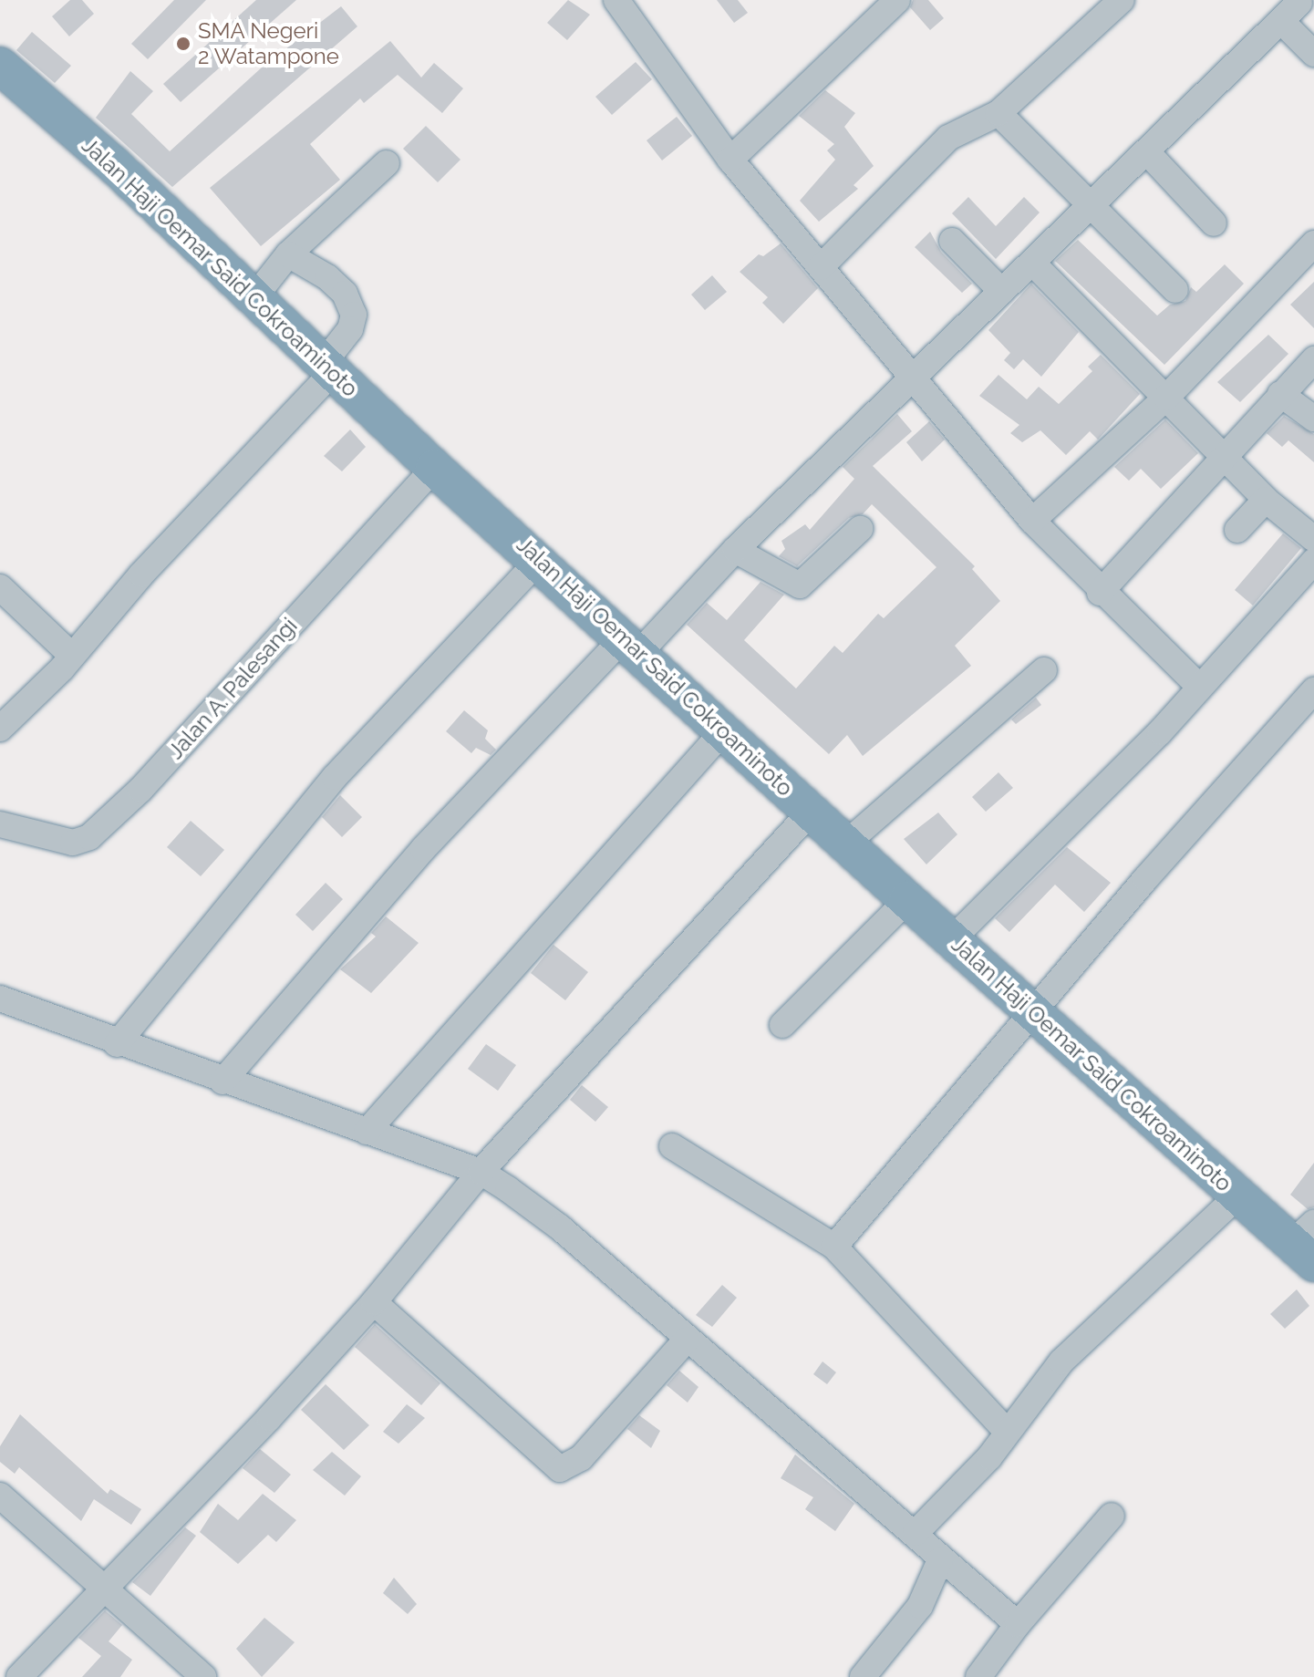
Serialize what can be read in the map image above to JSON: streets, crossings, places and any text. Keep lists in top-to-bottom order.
{
  "streets": {
    "highway": ["Jalan Haji Oemar Said Cokroaminoto"],
    "street": ["Jalan A. Palesangi"]
  },
  "crossings": [
    ["Jalan Haji Oemar Said Cokroaminoto", "Jalan A. Palesangi"]
  ],
  "places": ["SMA Negeri 2 Watampone"]
}
